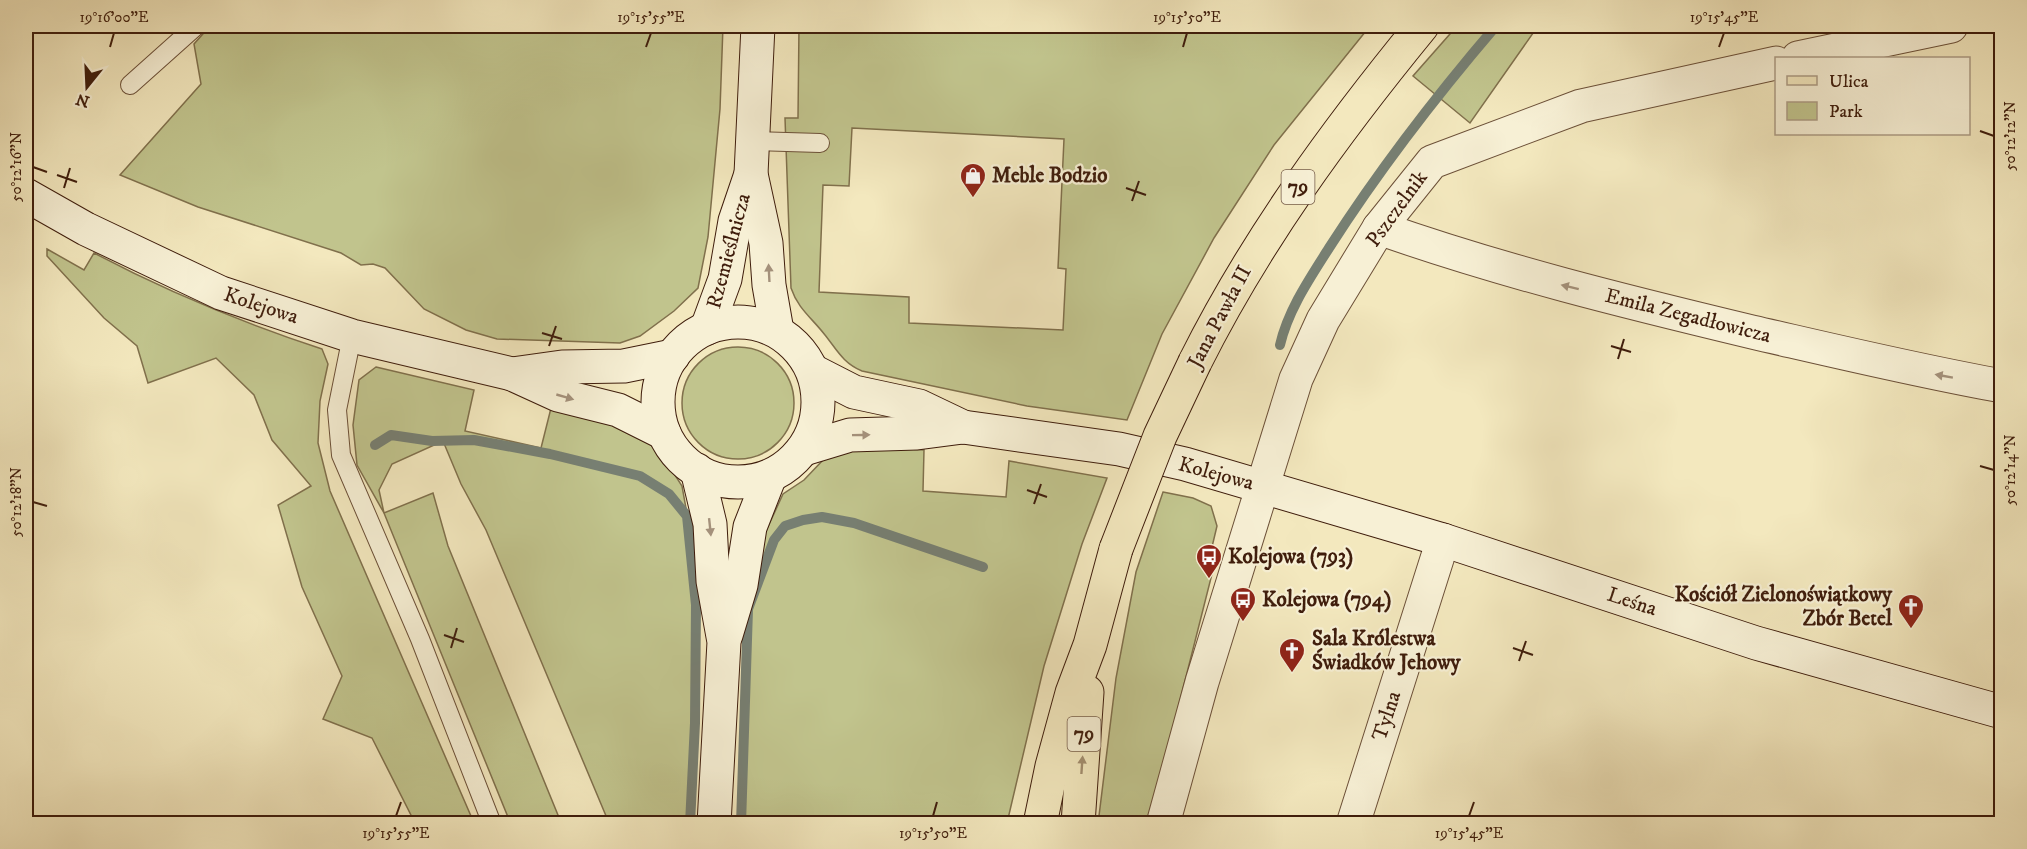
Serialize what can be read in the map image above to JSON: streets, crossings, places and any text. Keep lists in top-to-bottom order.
{
  "streets": {
    "main road": ["79", "Jana Pawła II"],
    "street": [
      "Pszczelnik",
      "Rzemieślnicza",
      "Kolejowa",
      "Emila Zegadłowicza",
      "Leśna",
      "Tylna"
    ]
  },
  "crossings": [
    ["Pszczelnik", "Kolejowa"],
    ["Pszczelnik", "Emila Zegadłowicza"],
    ["Pszczelnik", "Leśna"],
    ["Rzemieślnicza", "Kolejowa"],
    ["Kolejowa", "Leśna"],
    ["Leśna", "Tylna"]
  ],
  "one_way": ["Emila Zegadłowicza"],
  "places": {
    "shop": ["Meble Bodzio"],
    "bus stop": ["Kolejowa (793)", "Kolejowa (794)"],
    "church": ["Kościół Zielonoświątkowy Zbór Betel", "Sala Królestwa Świadków Jehowy"]
  },
  "legend": ["Ulica", "Park"],
  "north": "bottom",
  "coordinates": [
    "19°16'00\"E",
    "19°15'55\"E",
    "19°15'50\"E",
    "19°15'45\"E",
    "50°12'12\"N",
    "50°12'16\"N",
    "50°12'14\"N",
    "50°12'18\"N"
  ]
}
